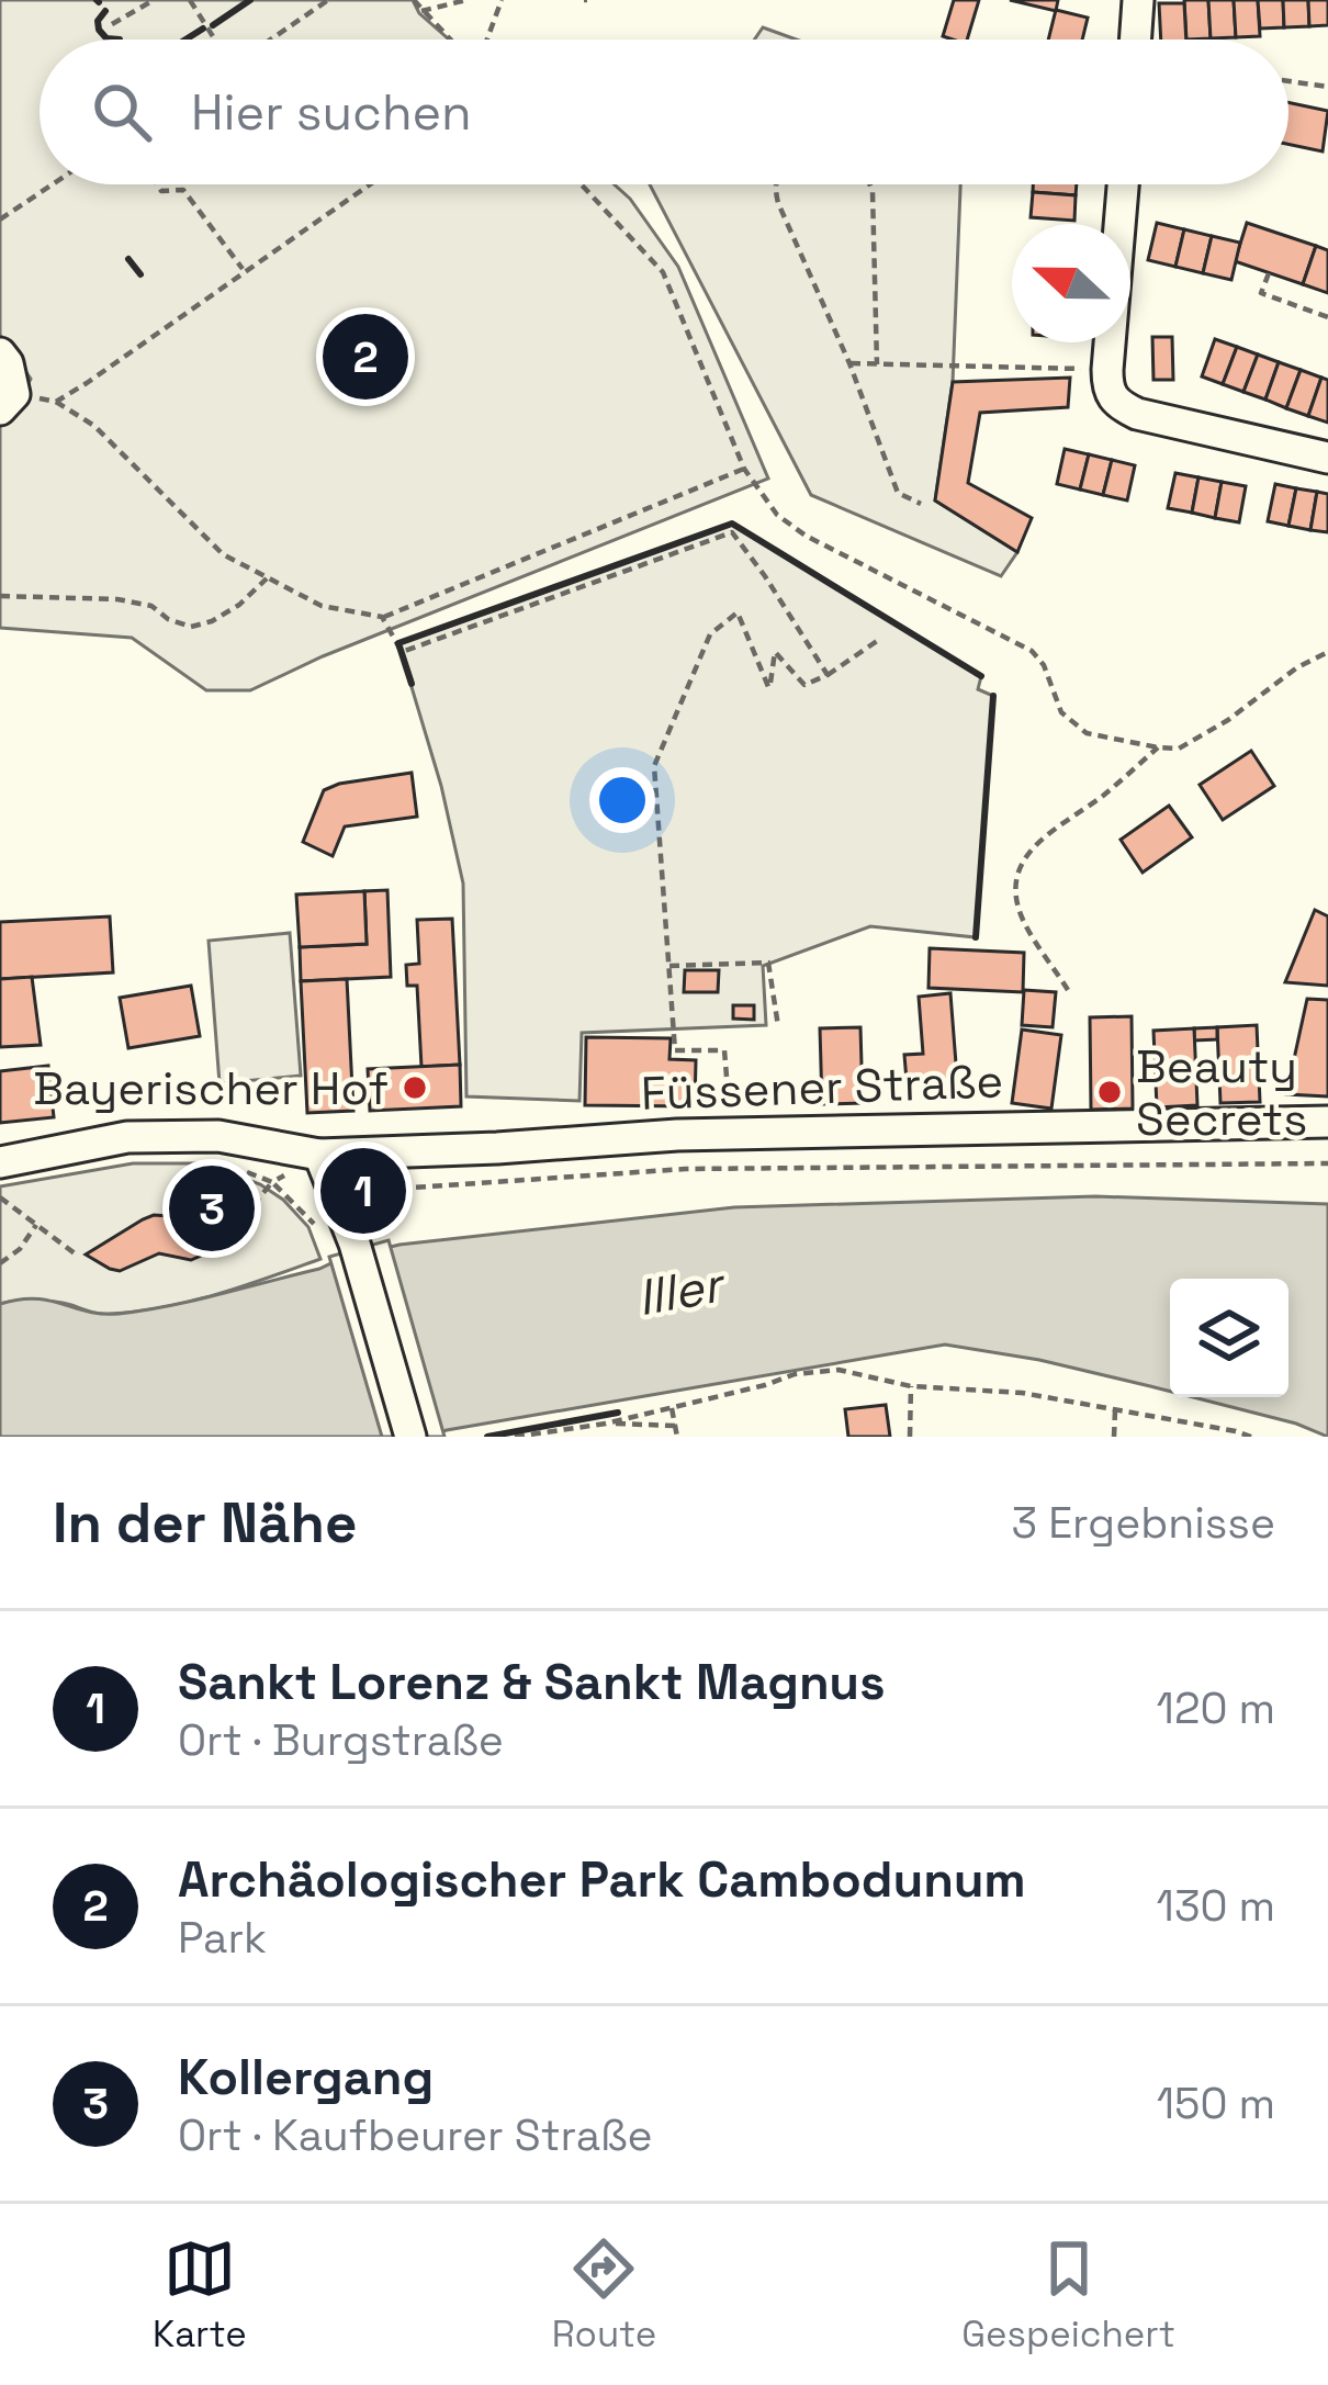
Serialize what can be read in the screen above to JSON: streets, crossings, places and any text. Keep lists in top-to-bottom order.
{
  "streets": {
    "street": ["Füssener Straße"]
  },
  "water": ["Iller"],
  "places": ["Bayerischer Hof", "Beauty Secrets"],
  "north": "left",
  "page": {
    "search": "Hier suchen",
    "pins": ["2", "1", "3"],
    "heading": ["In der Nähe", "3 Ergebnisse"],
    "list": [
      {
        "mark": "1",
        "name": "Sankt Lorenz & Sankt Magnus",
        "note": "Ort · Burgstraße",
        "value": "120 m"
      },
      {
        "mark": "2",
        "name": "Archäologischer Park Cambodunum",
        "note": "Park",
        "value": "130 m"
      },
      {
        "mark": "3",
        "name": "Kollergang",
        "note": "Ort · Kaufbeurer Straße",
        "value": "150 m"
      }
    ],
    "nav": ["Karte", "Route", "Gespeichert"]
  }
}
